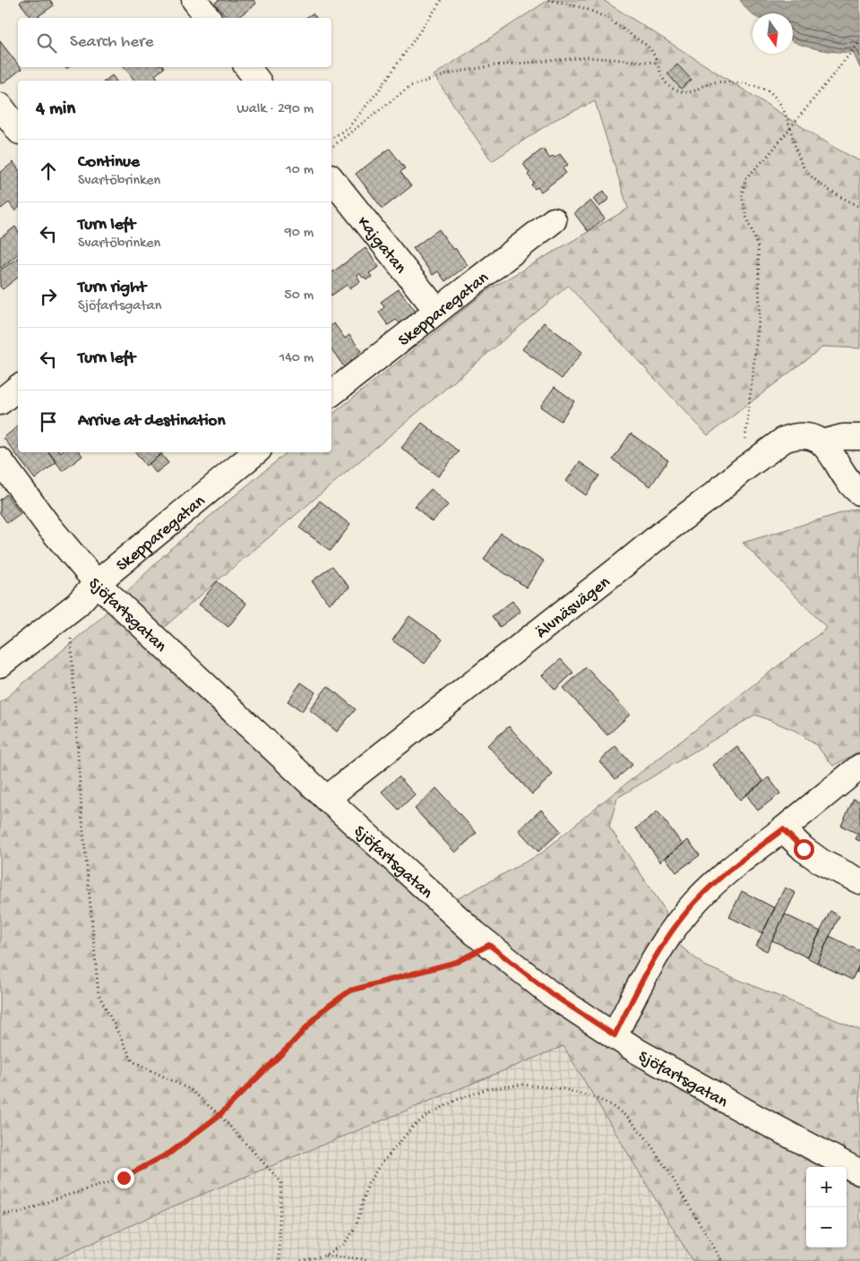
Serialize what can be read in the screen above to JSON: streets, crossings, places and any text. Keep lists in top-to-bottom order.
{
  "streets": {
    "street": [
      "Kajgatan",
      "Skepparegatan",
      "Älvnäsvägen",
      "Sjöfartsgatan"
    ]
  },
  "crossings": [
    ["Kajgatan", "Skepparegatan"],
    ["Skepparegatan", "Sjöfartsgatan"],
    ["Älvnäsvägen", "Sjöfartsgatan"]
  ],
  "north": "bottom",
  "page": {
    "search": "Search here",
    "heading": ["4 min", "Walk · 290 m"],
    "list": [
      ["Continue", "Svartöbrinken", "10 m"],
      ["Turn left", "Svartöbrinken", "90 m"],
      ["Turn right", "Sjöfartsgatan", "50 m"],
      ["Turn left", "140 m"],
      "Arrive at destination"
    ],
    "map_buttons": ["+", "−"]
  }
}
